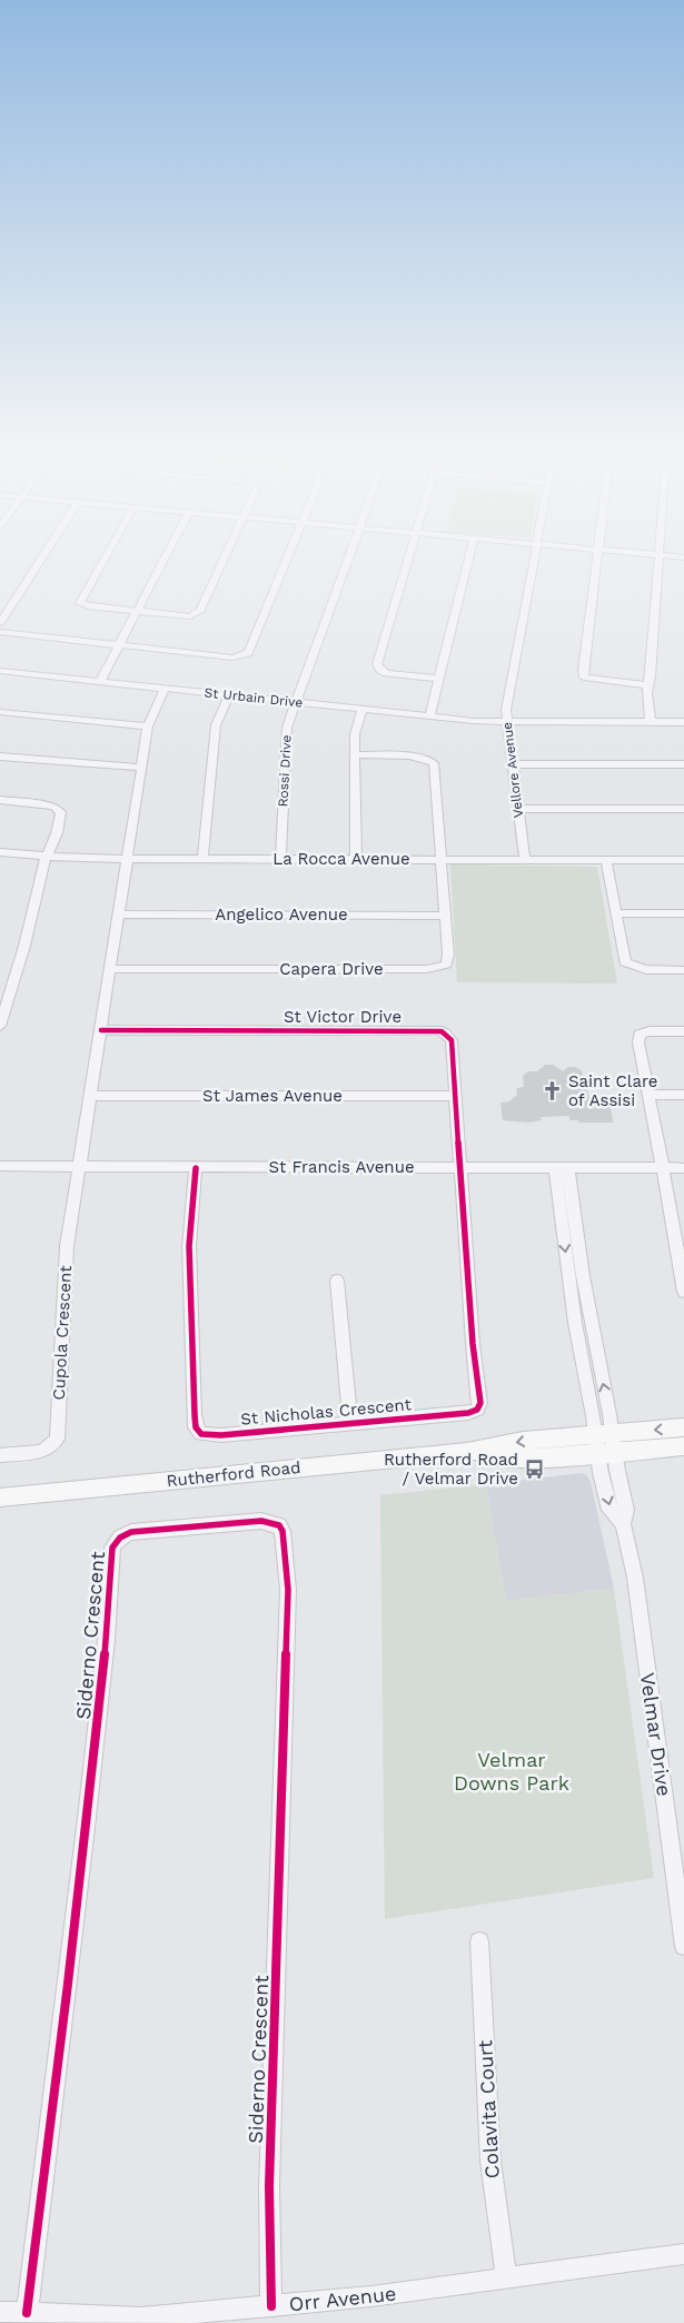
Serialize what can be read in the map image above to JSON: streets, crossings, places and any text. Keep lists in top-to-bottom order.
{
  "streets": {
    "main road": ["Rutherford Road"],
    "street": [
      "St Urbain Drive",
      "Vellore Avenue",
      "Rossi Drive",
      "La Rocca Avenue",
      "Angelico Avenue",
      "Capera Drive",
      "St Victor Drive",
      "St James Avenue",
      "St Francis Avenue",
      "Cupola Crescent",
      "St Nicholas Crescent",
      "Siderno Crescent",
      "Velmar Drive",
      "Colavita Court",
      "Orr Avenue"
    ]
  },
  "crossings": [
    ["St Urbain Drive", "Vellore Avenue"],
    ["St Urbain Drive", "Rossi Drive"],
    ["St Urbain Drive", "Cupola Crescent"],
    ["Vellore Avenue", "La Rocca Avenue"],
    ["Rossi Drive", "La Rocca Avenue"],
    ["La Rocca Avenue", "Capera Drive"],
    ["La Rocca Avenue", "Cupola Crescent"],
    ["Angelico Avenue", "Capera Drive"],
    ["Angelico Avenue", "Cupola Crescent"],
    ["Capera Drive", "Cupola Crescent"],
    ["St Victor Drive", "St James Avenue"],
    ["St Victor Drive", "St Francis Avenue"],
    ["St Victor Drive", "Cupola Crescent"],
    ["St Victor Drive", "St Nicholas Crescent"],
    ["St James Avenue", "Cupola Crescent"],
    ["St Francis Avenue", "Cupola Crescent"],
    ["St Francis Avenue", "St Nicholas Crescent"],
    ["St Francis Avenue", "Velmar Drive"],
    ["Rutherford Road", "Velmar Drive"],
    ["Siderno Crescent", "Orr Avenue"],
    ["Colavita Court", "Orr Avenue"]
  ],
  "parks": ["Velmar Downs Park"],
  "places": {
    "church": ["Saint Clare of Assisi"],
    "bus stop": ["Rutherford Road / Velmar Drive"]
  }
}
